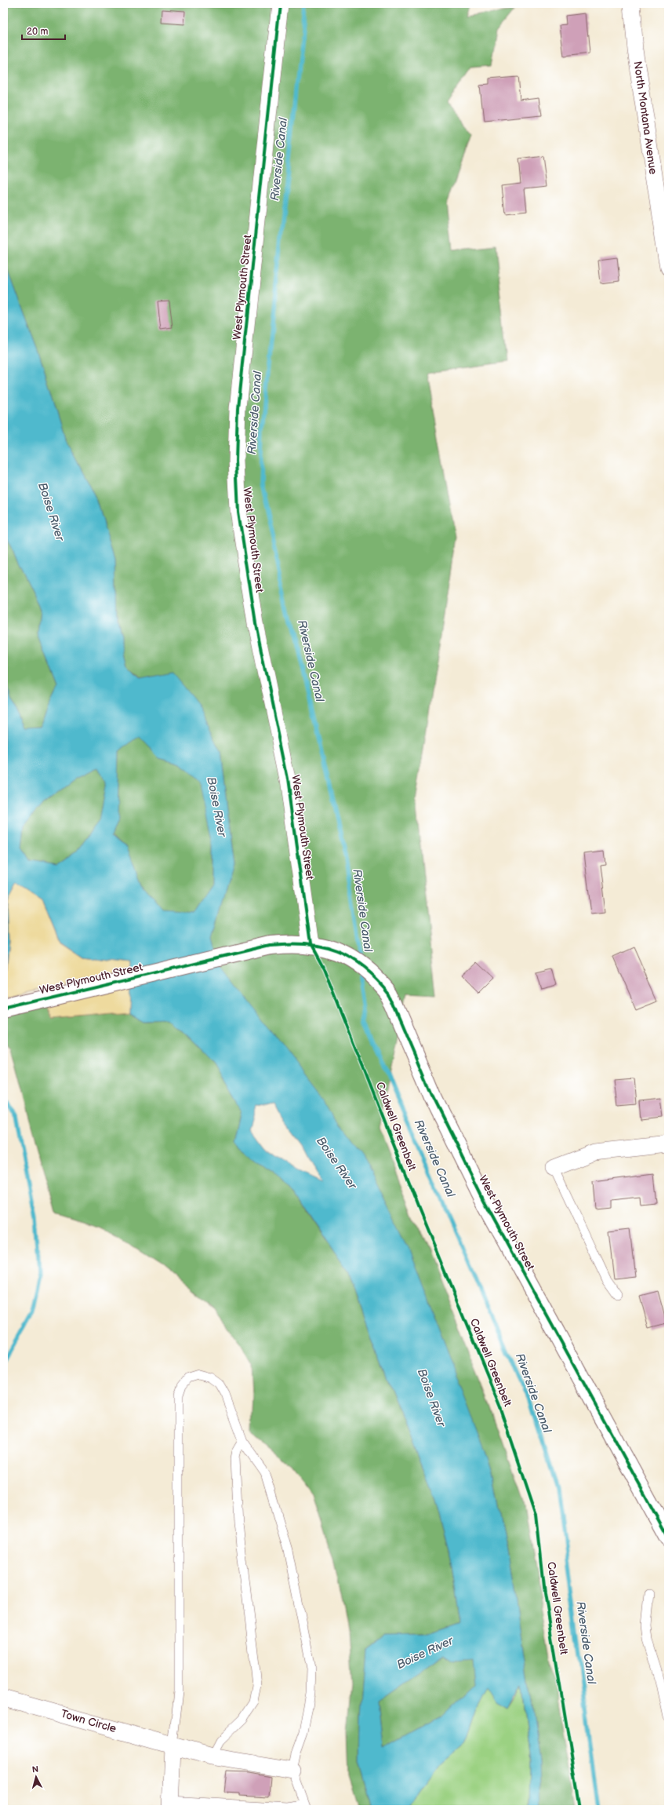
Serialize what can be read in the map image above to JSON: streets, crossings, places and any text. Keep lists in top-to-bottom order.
{
  "streets": {
    "street": ["North Montana Avenue", "West Plymouth Street", "Town Circle"],
    "cycle path": ["Caldwell Greenbelt"]
  },
  "water": ["Riverside Canal", "Boise River"],
  "scale_bar": "20 m",
  "north": "top"
}
